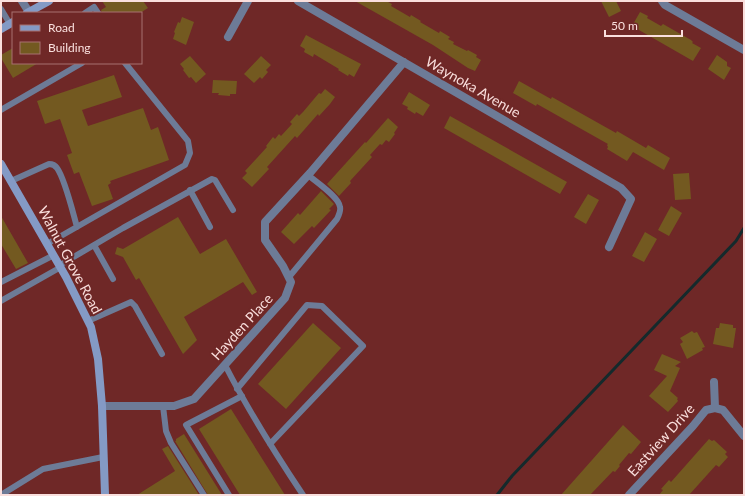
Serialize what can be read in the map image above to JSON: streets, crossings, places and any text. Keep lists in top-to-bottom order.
{
  "streets": {
    "main road": ["Walnut Grove Road"],
    "street": ["Waynoka Avenue", "Hayden Place", "Eastview Drive"]
  },
  "crossings": [
    ["Walnut Grove Road", "Hayden Place"]
  ],
  "legend": ["Road", "Building"],
  "scale_bar": "50 m"
}
